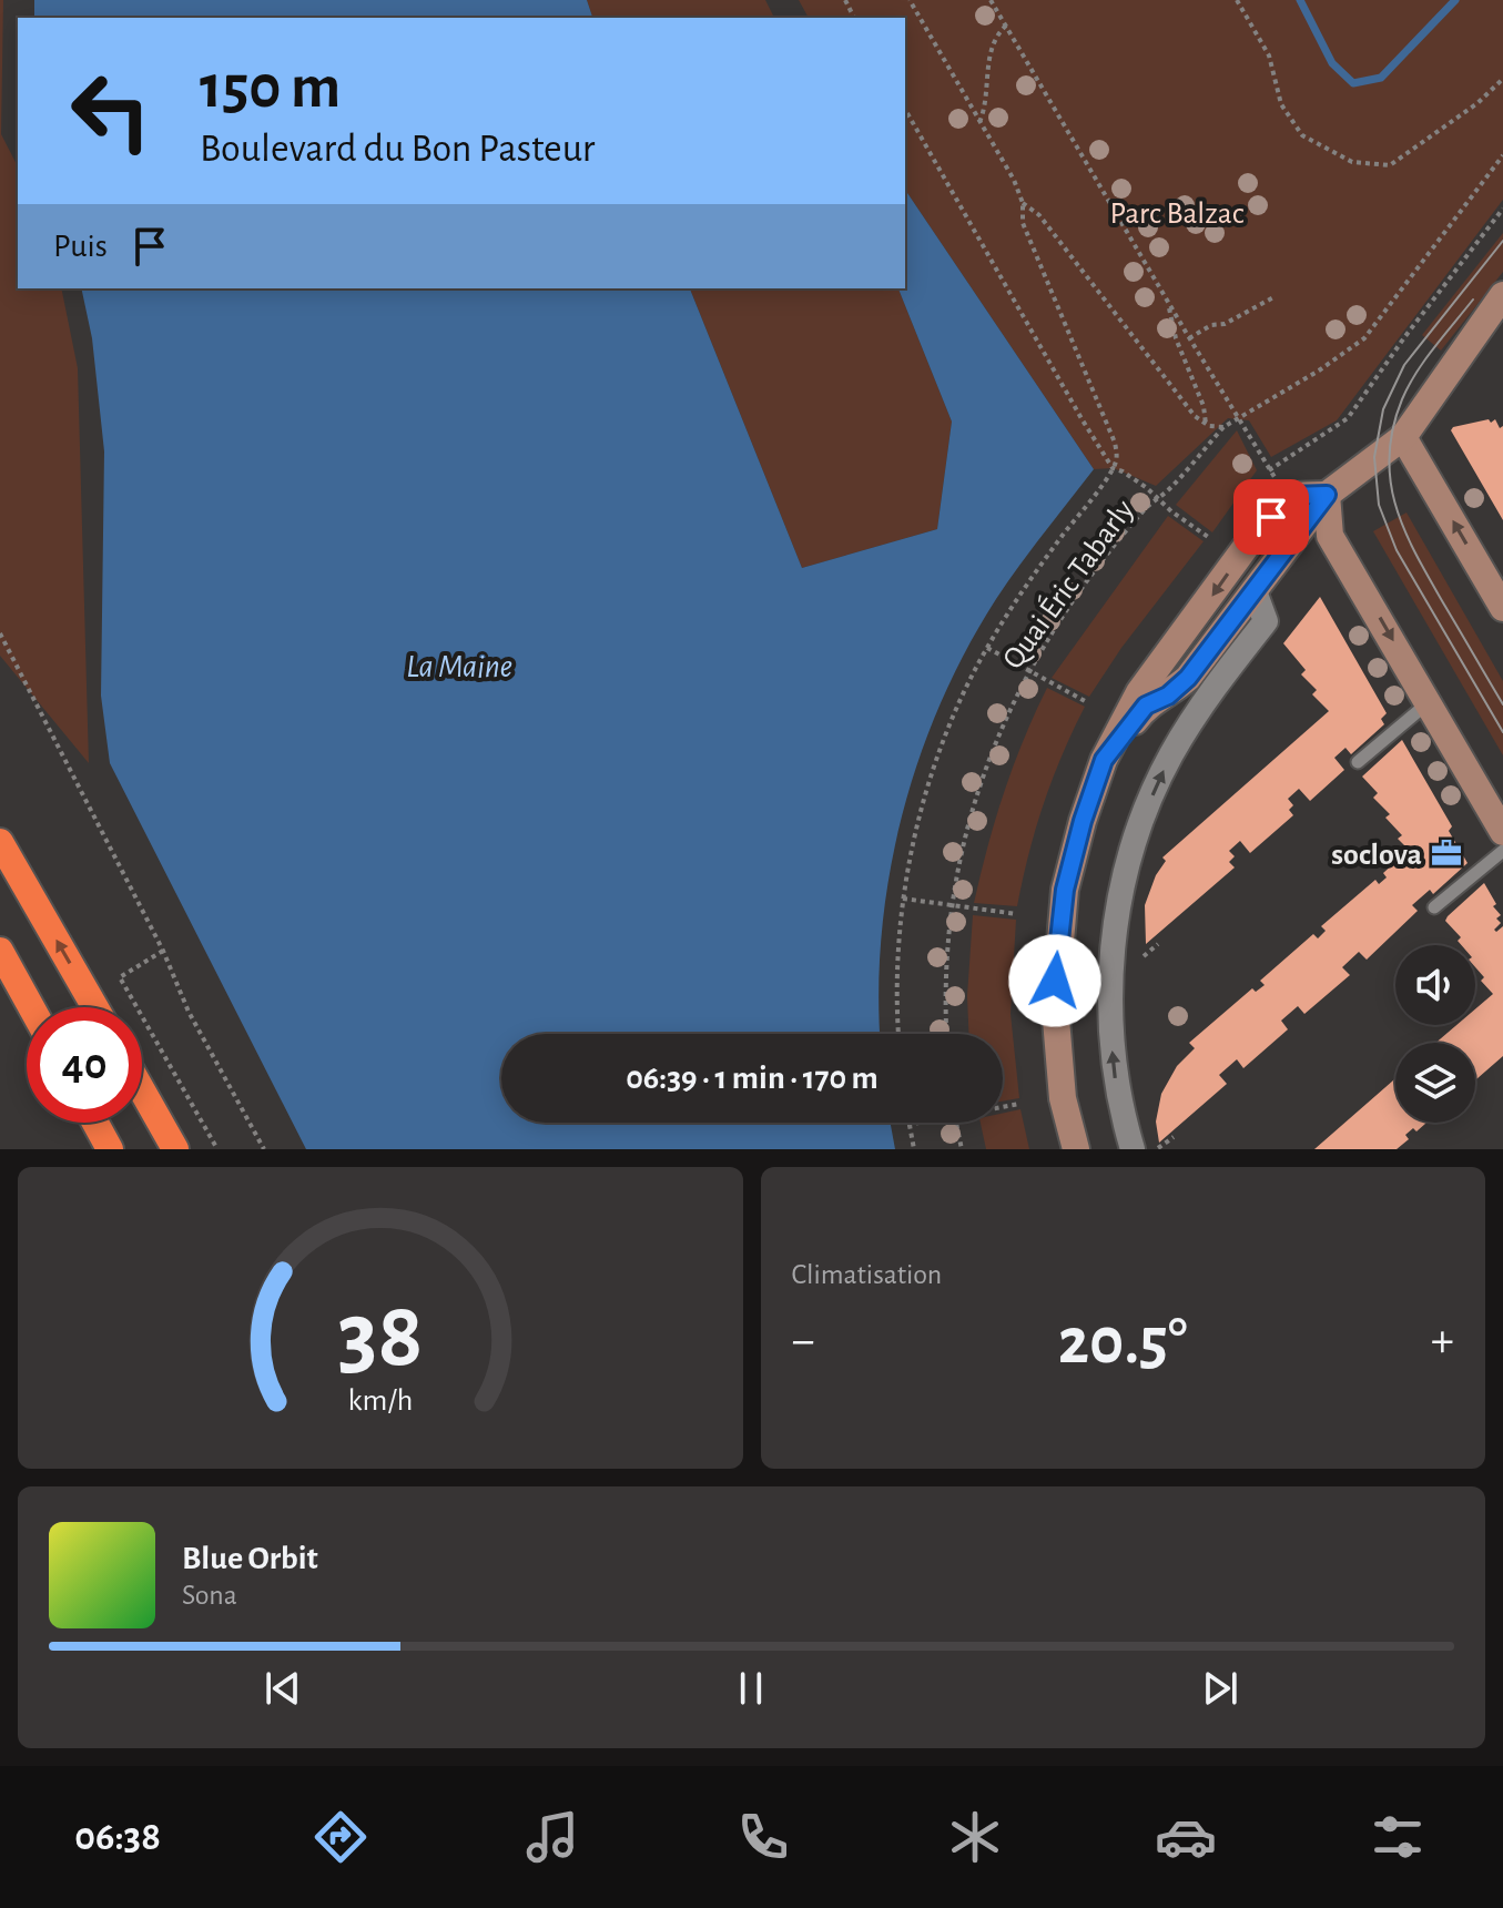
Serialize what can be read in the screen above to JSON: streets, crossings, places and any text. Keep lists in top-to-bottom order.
{
  "streets": {
    "path": ["Quai Éric Tabarly"]
  },
  "water": ["La Maine"],
  "parks": ["Parc Balzac"],
  "places": {
    "office": ["soclova"]
  },
  "page": {
    "turn": ["150 m", "Boulevard du Bon Pasteur"],
    "then": "Puis",
    "limit": "40",
    "trip": "06:39 · 1 min · 170 m",
    "tile": "Climatisation",
    "heat": ["−", "20.5°", "+"],
    "song": ["Blue Orbit", "Sona"],
    "tabs": "06:38",
    "gauge": ["38", "km/h"]
  }
}
